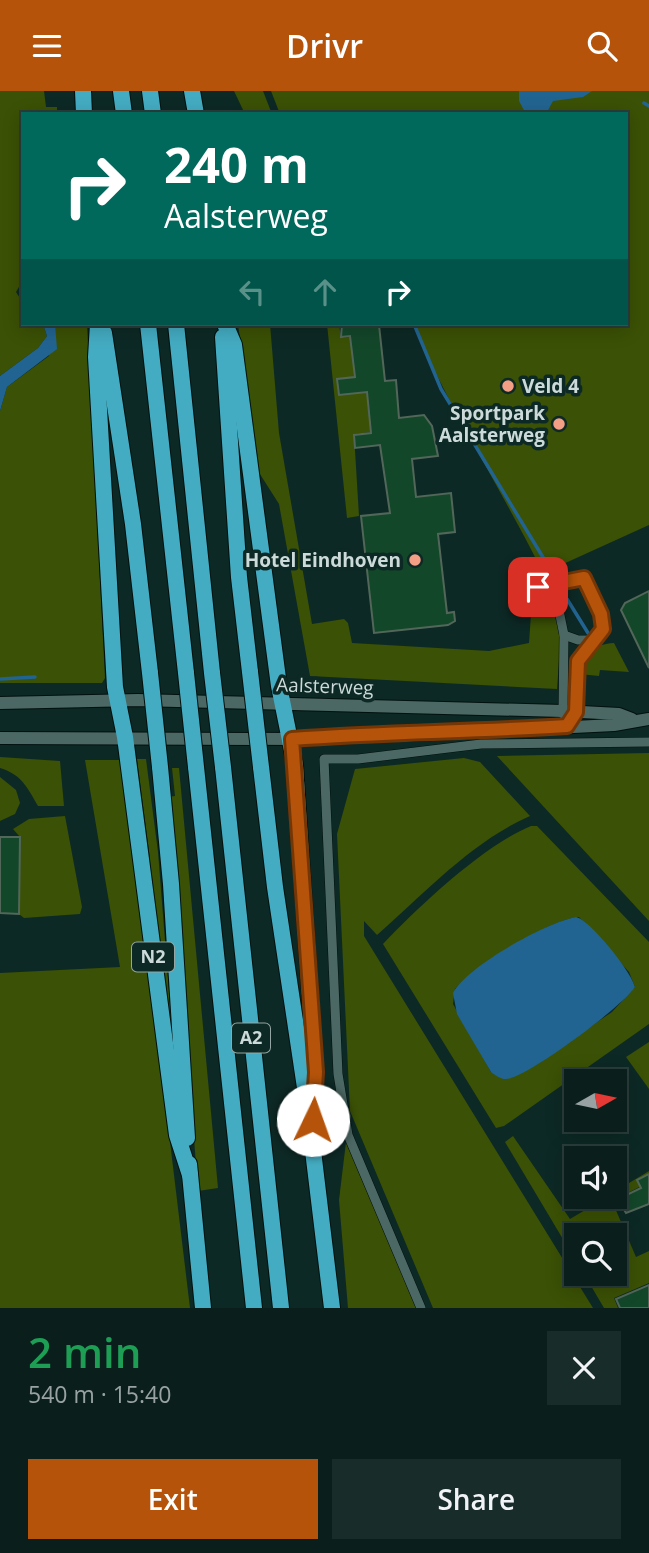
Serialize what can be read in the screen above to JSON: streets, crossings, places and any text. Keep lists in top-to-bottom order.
{
  "streets": {
    "highway": ["N2", "A2"],
    "main road": ["Aalsterweg"]
  },
  "crossings": [
    ["Aalsterweg", "N2"]
  ],
  "places": ["Veld 4", "Sportpark Aalsterweg", "Hotel Eindhoven"],
  "north": "right",
  "page": {
    "header": "Drivr",
    "turn": ["240 m", "Aalsterweg"],
    "heading": ["2 min", "540 m · 15:40"],
    "buttons": ["Exit", "Share"]
  }
}
